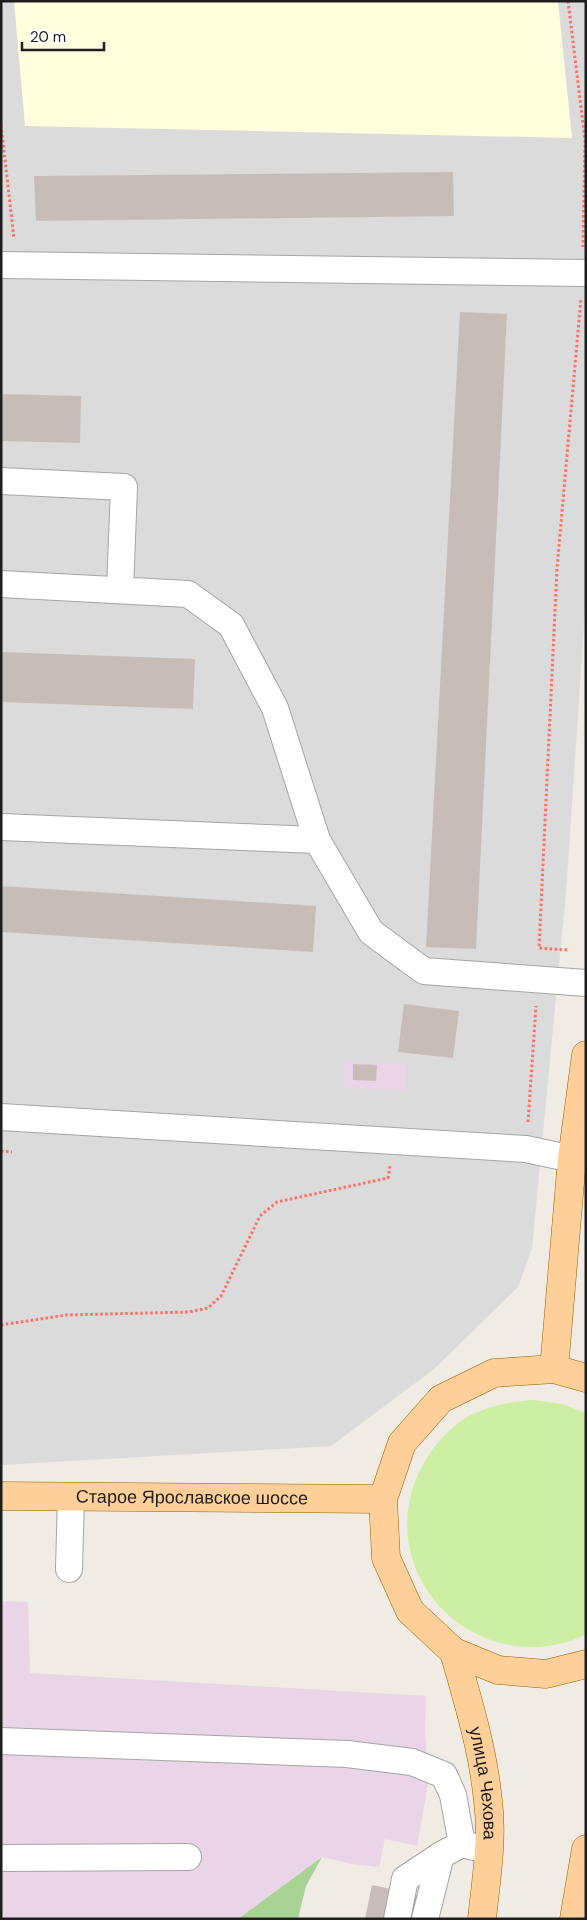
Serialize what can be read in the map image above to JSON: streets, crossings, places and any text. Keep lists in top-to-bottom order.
{
  "streets": {
    "main road": ["Старое Ярославское шоссе", "улица Чехова"]
  },
  "scale_bar": "20 m"
}
